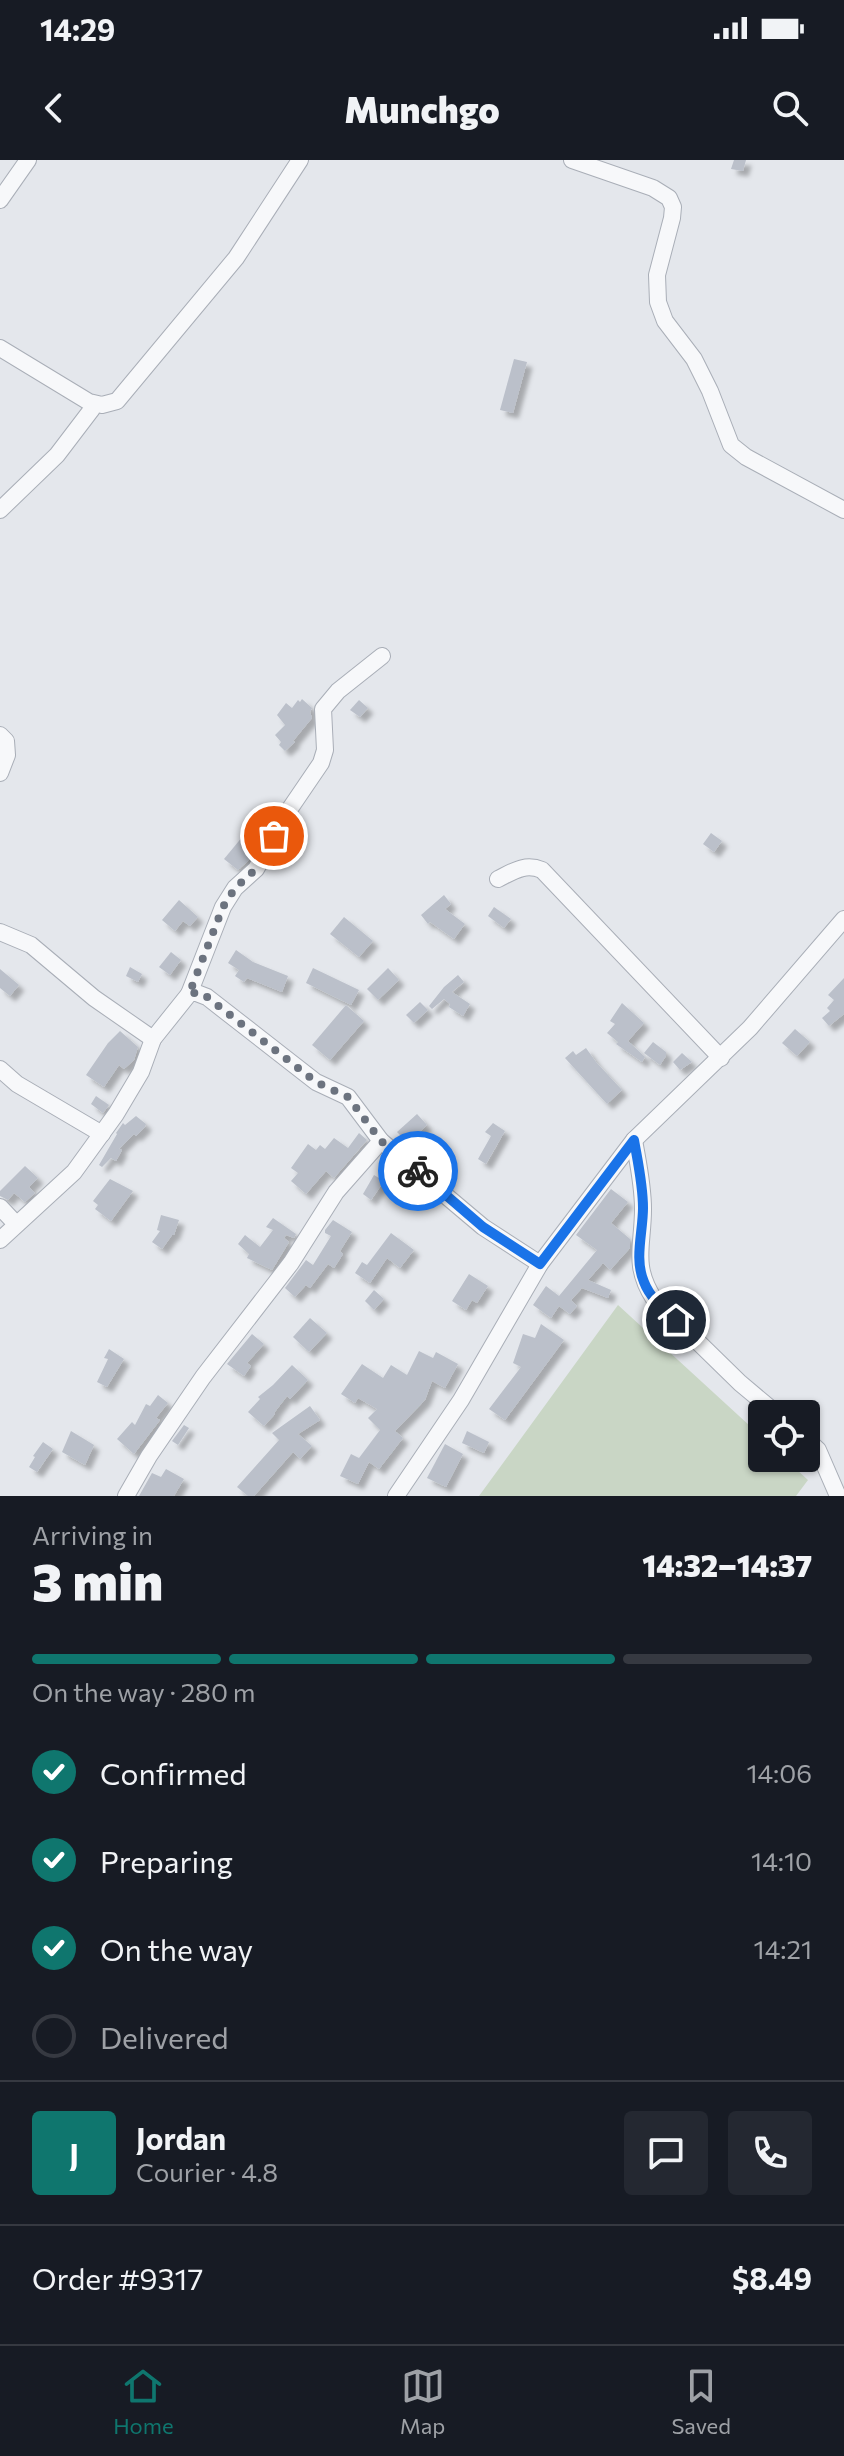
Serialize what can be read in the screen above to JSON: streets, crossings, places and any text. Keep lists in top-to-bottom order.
{
  "page": {
    "status": "14:29",
    "header": "Munchgo",
    "heading": ["3 min", "Arriving in", "14:32–14:37"],
    "panel": [
      "Jordan",
      "Courier · 4.8",
      "Order #9317",
      "$8.49"
    ],
    "bar": "On the way · 280 m",
    "list": [
      ["Confirmed", "14:06"],
      ["Preparing", "14:10"],
      ["On the way", "14:21"],
      "Delivered"
    ],
    "round": "J",
    "tabs": ["Home", "Map", "Saved"]
  }
}
